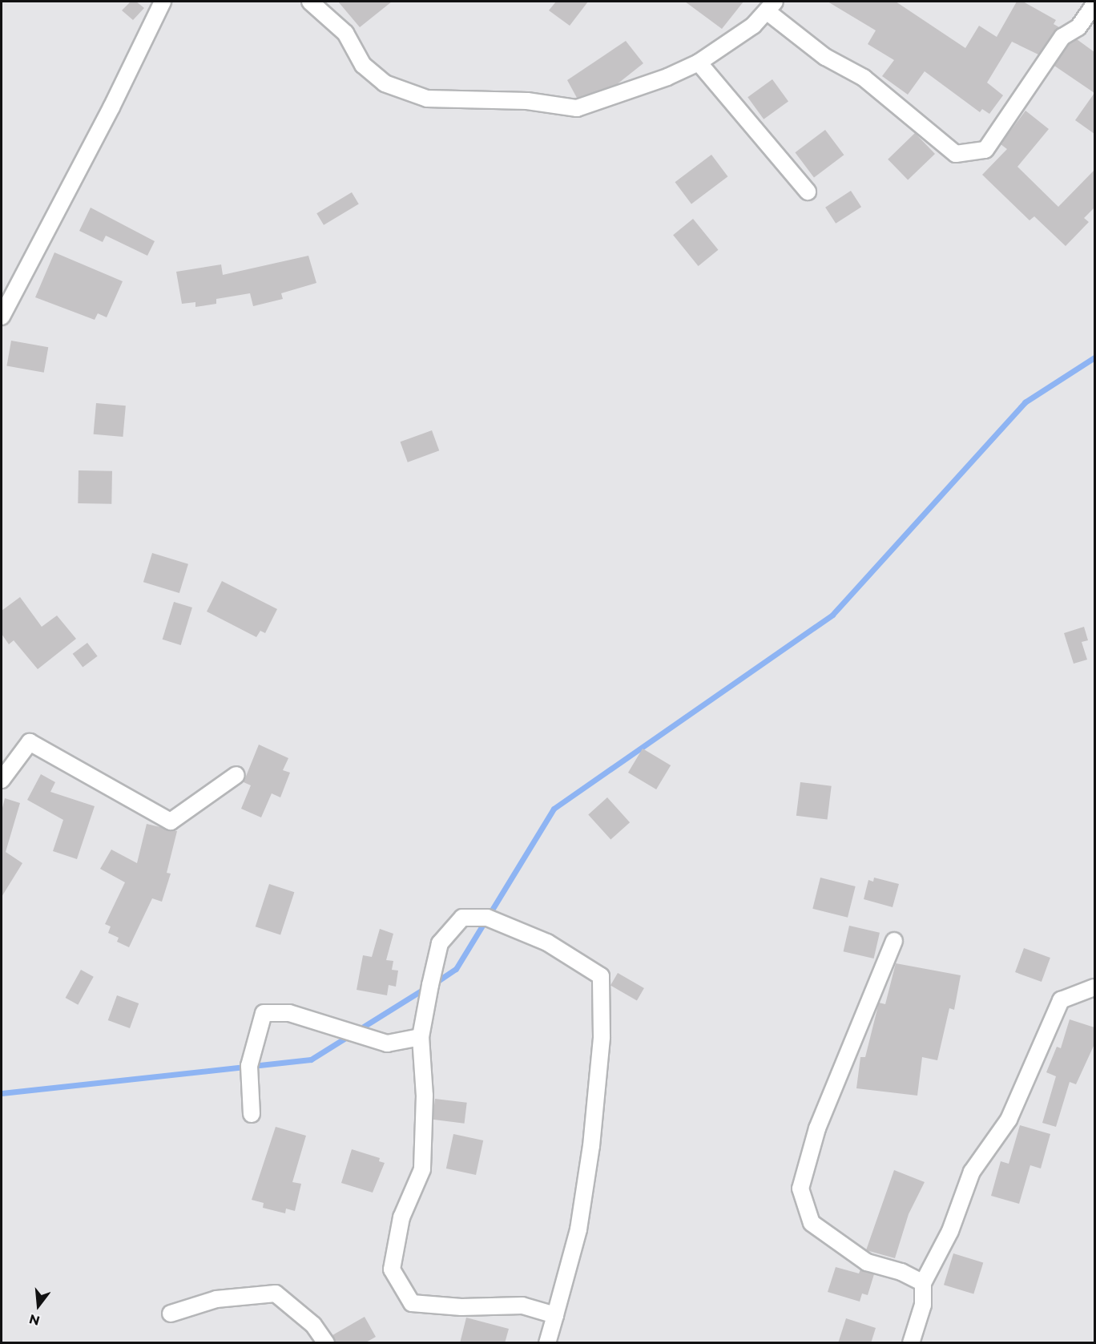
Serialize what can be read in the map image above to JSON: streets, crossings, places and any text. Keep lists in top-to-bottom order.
{
  "north": "bottom"
}
